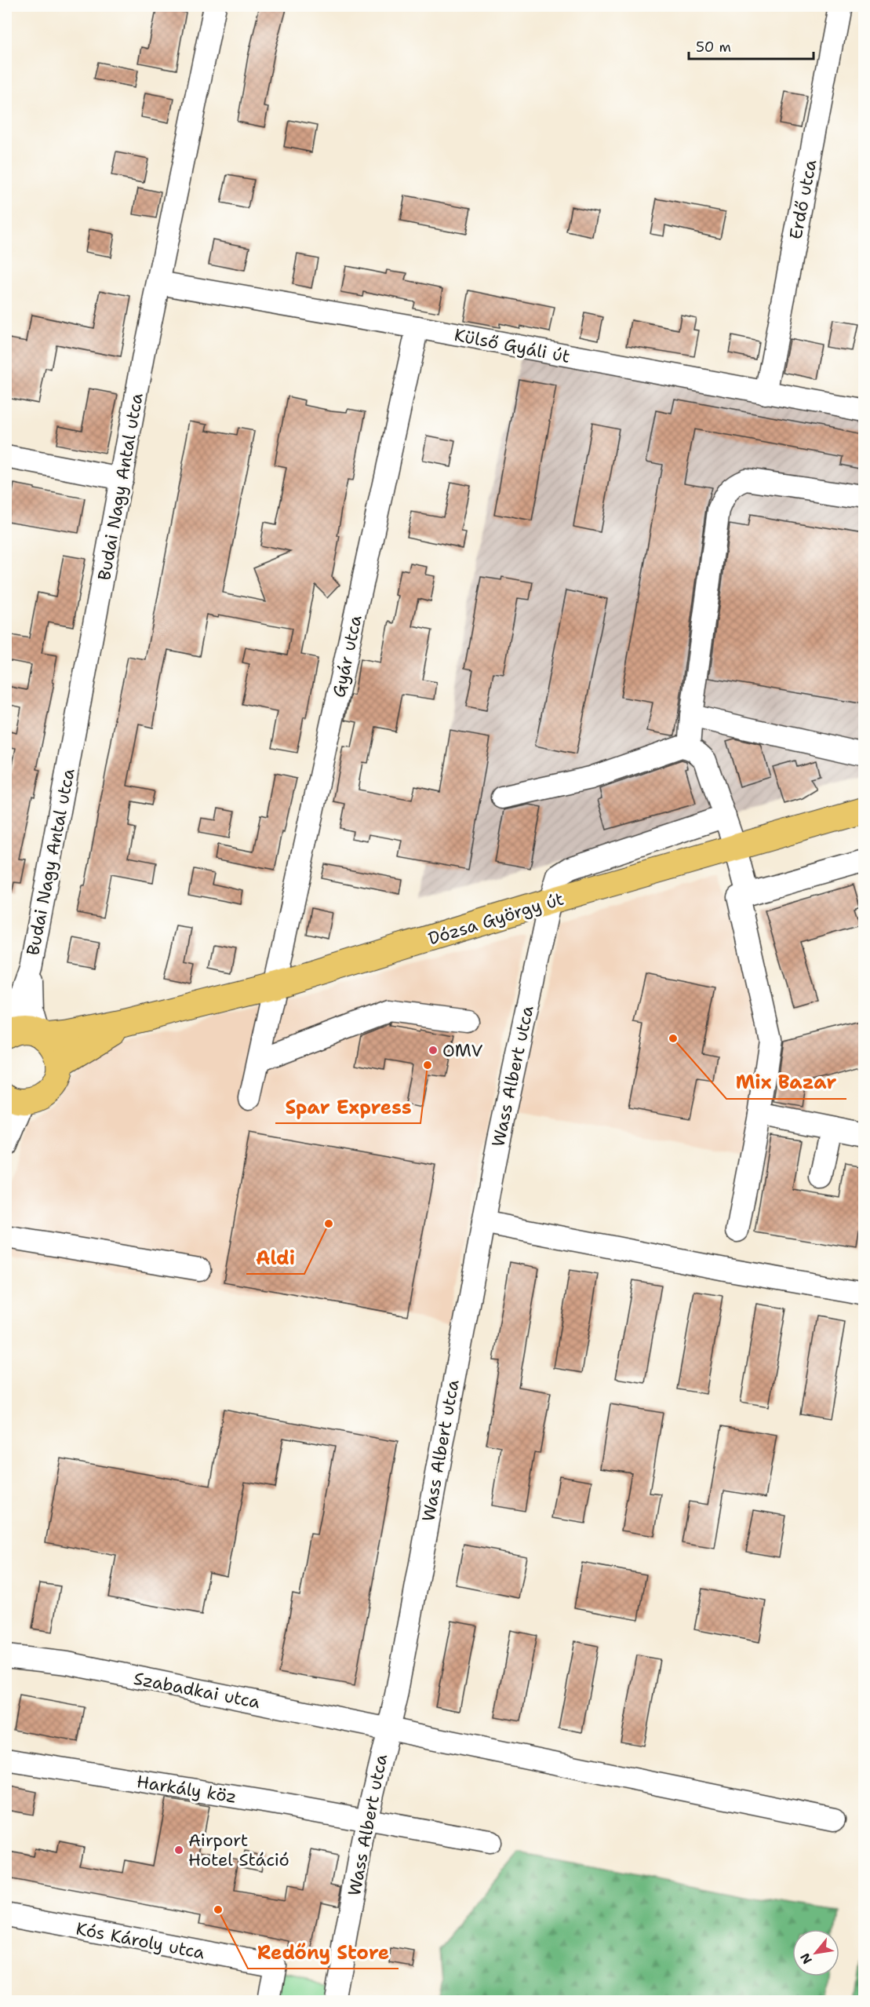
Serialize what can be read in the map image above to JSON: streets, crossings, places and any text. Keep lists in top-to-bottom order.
{
  "streets": {
    "main road": ["Dózsa György út"],
    "street": [
      "Erdő utca",
      "Külső Gyáli út",
      "Budai Nagy Antal utca",
      "Gyár utca",
      "Wass Albert utca",
      "Szabadkai utca",
      "Harkály köz",
      "Kós Károly utca"
    ]
  },
  "crossings": [
    ["Erdő utca", "Külső Gyáli út"],
    ["Külső Gyáli út", "Budai Nagy Antal utca"],
    ["Külső Gyáli út", "Gyár utca"],
    ["Budai Nagy Antal utca", "Dózsa György út"],
    ["Gyár utca", "Dózsa György út"],
    ["Dózsa György út", "Wass Albert utca"],
    ["Wass Albert utca", "Szabadkai utca"],
    ["Wass Albert utca", "Harkály köz"]
  ],
  "places": [
    "Mix Bazar",
    "OMV",
    "Spar Express",
    "Aldi",
    "Airport Hotel Stáció",
    "Redőny Store"
  ],
  "scale_bar": "50 m",
  "north": "bottom left"
}
